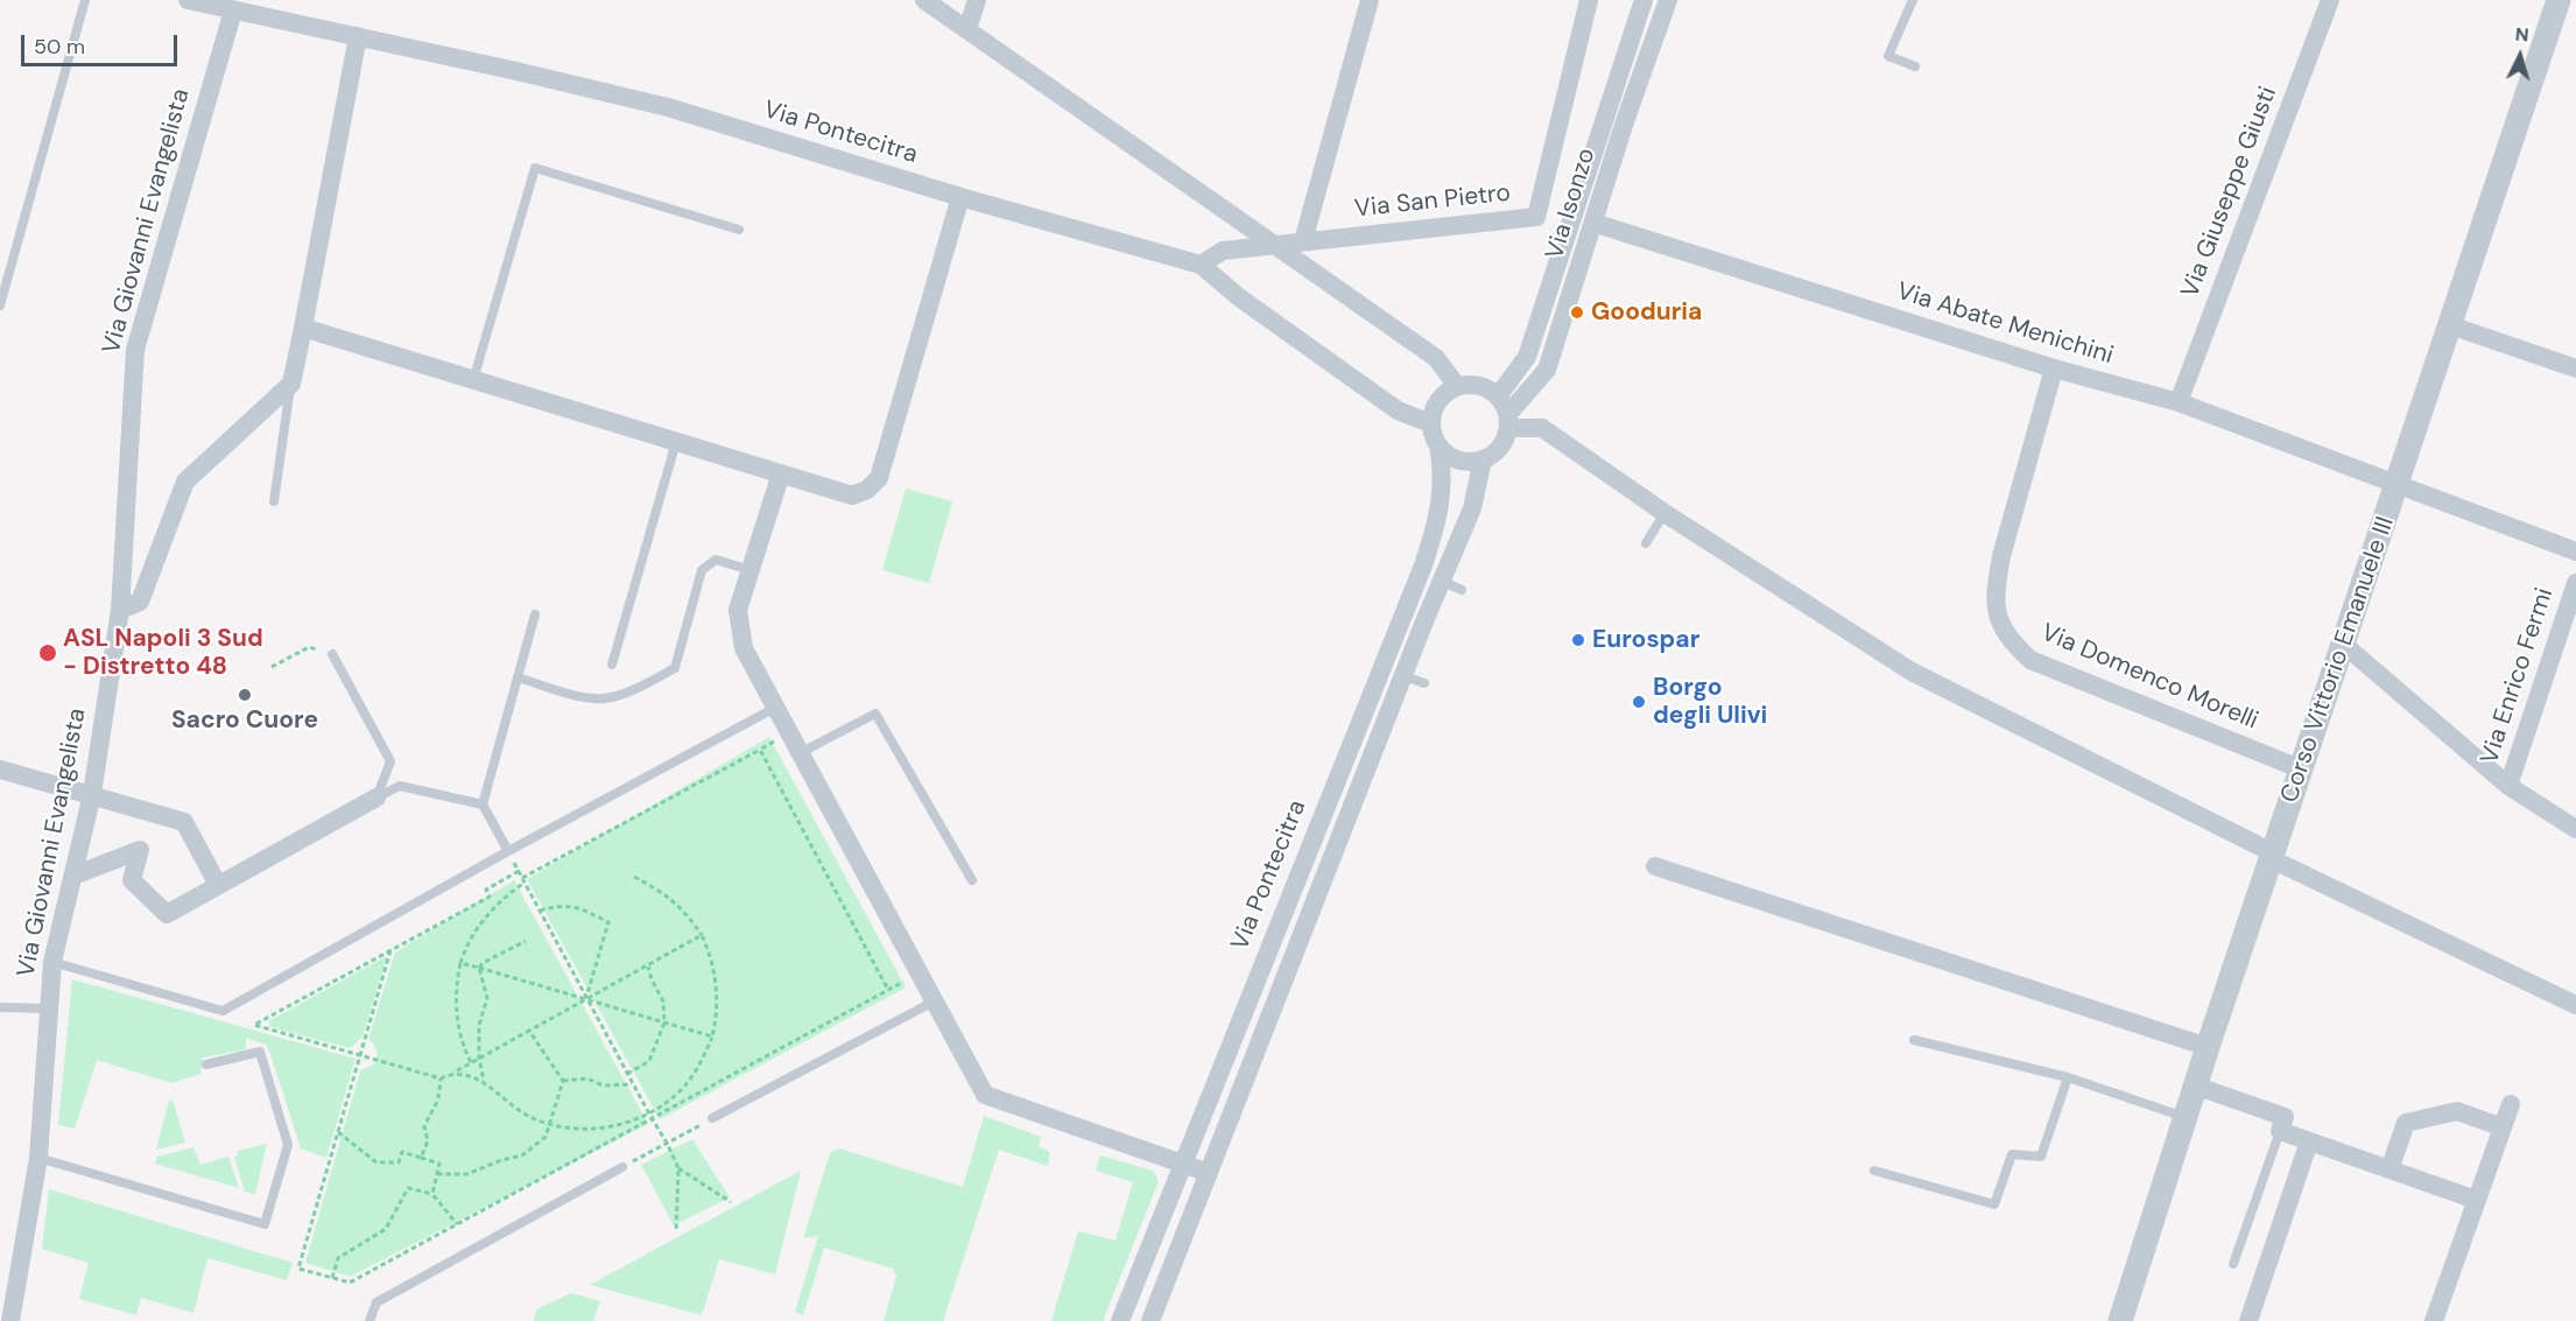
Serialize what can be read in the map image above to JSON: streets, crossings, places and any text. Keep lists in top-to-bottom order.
{
  "streets": {
    "street": [
      "Via Pontecitra",
      "Via Giuseppe Giusti",
      "Via San Pietro",
      "Via Isonzo",
      "Via Giovanni Evangelista",
      "Via Abate Menichini",
      "Corso Vittorio Emanuele III",
      "Via Enrico Fermi",
      "Via Domenco Morelli"
    ]
  },
  "crossings": [
    ["Via Pontecitra", "Via San Pietro"],
    ["Via Pontecitra", "Via Isonzo"],
    ["Via Pontecitra", "Via Giovanni Evangelista"],
    ["Via Giuseppe Giusti", "Via Abate Menichini"],
    ["Via Isonzo", "Via Abate Menichini"],
    ["Via Abate Menichini", "Corso Vittorio Emanuele III"],
    ["Via Abate Menichini", "Via Domenco Morelli"],
    ["Corso Vittorio Emanuele III", "Via Domenco Morelli"]
  ],
  "places": [
    "Gooduria",
    "Eurospar",
    "ASL Napoli 3 Sud - Distretto 48",
    "Sacro Cuore",
    "Borgo degli Ulivi"
  ],
  "scale_bar": "50 m",
  "north": "top"
}
